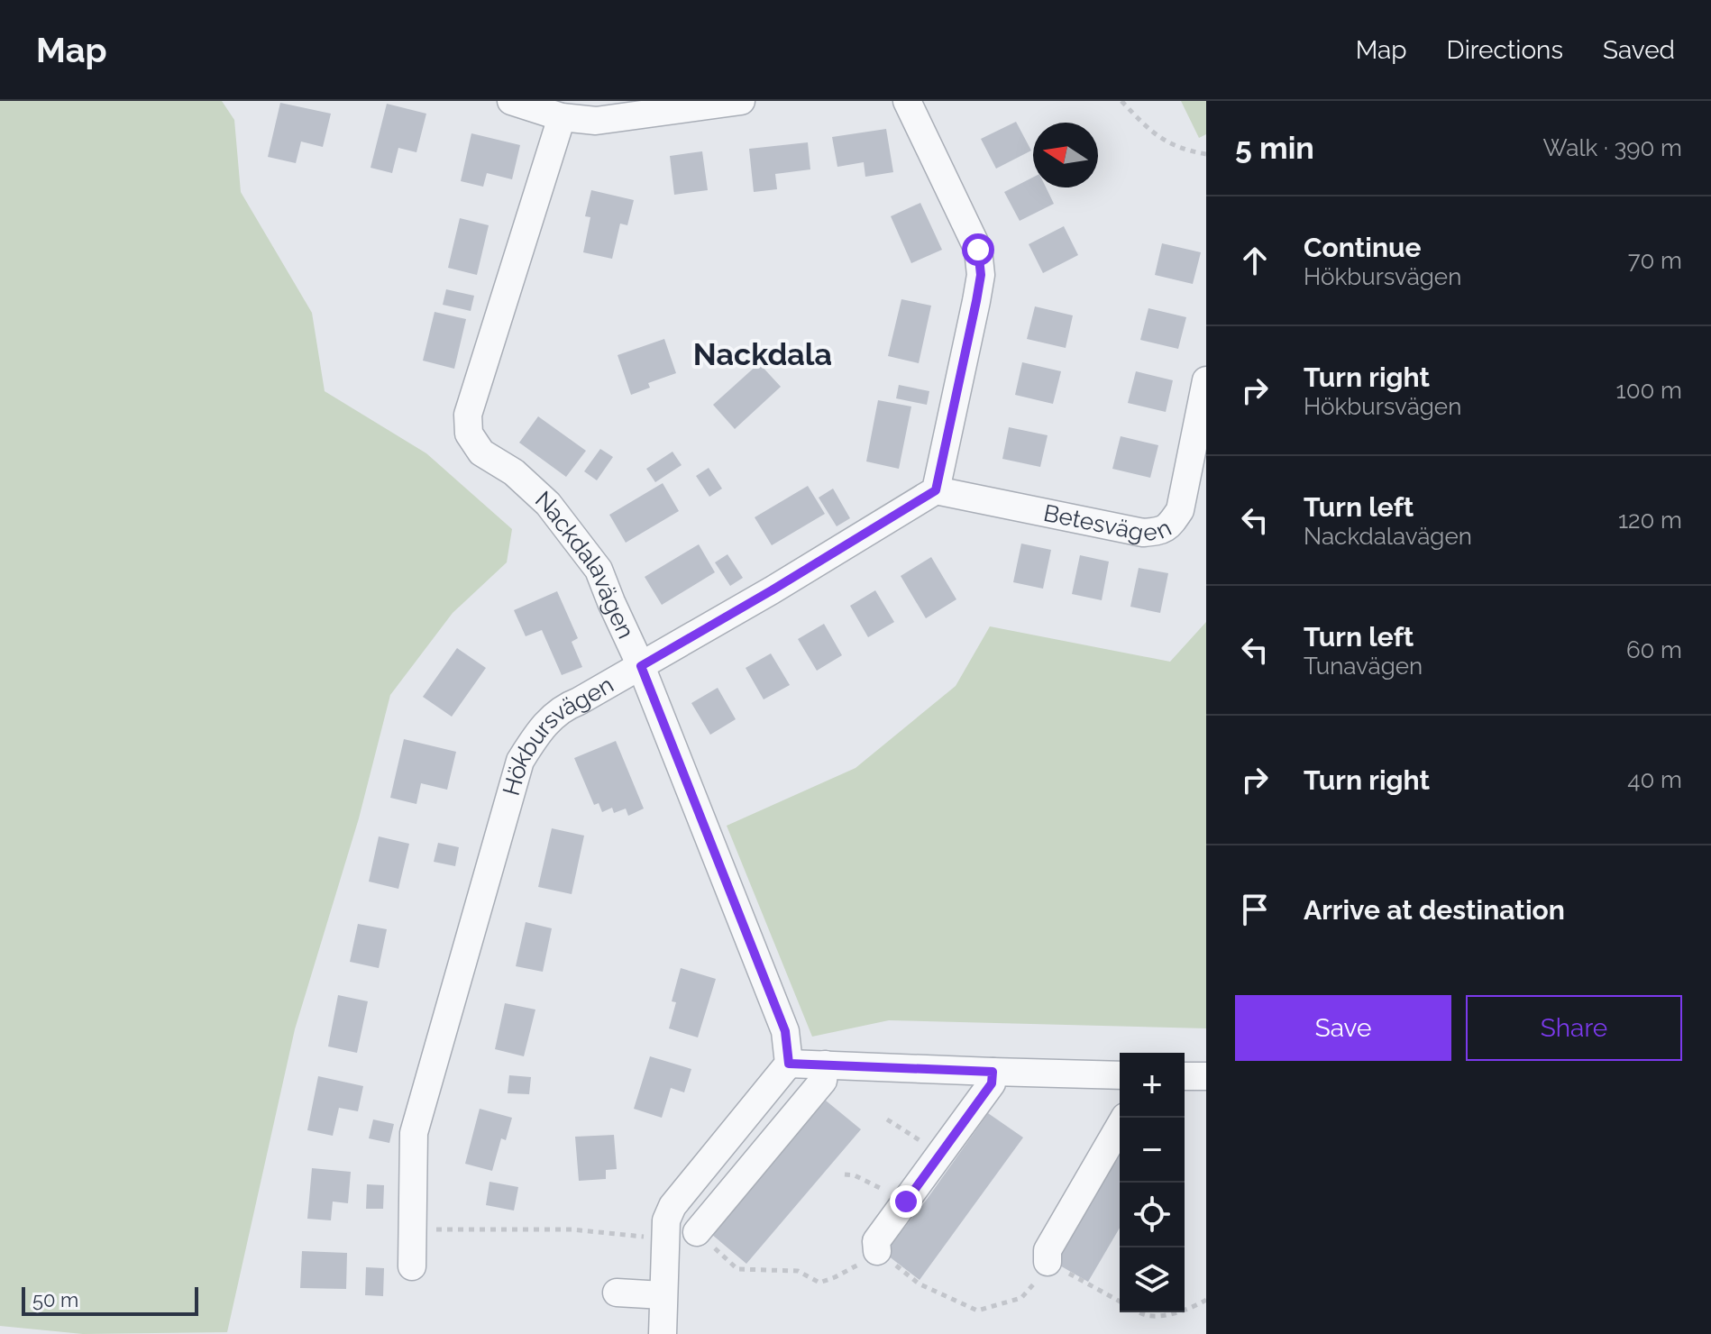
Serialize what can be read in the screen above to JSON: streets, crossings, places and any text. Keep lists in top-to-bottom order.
{
  "streets": {
    "street": ["Betesvägen", "Nackdalavägen", "Hökbursvägen"]
  },
  "crossings": [
    ["Betesvägen", "Hökbursvägen"],
    ["Nackdalavägen", "Hökbursvägen"]
  ],
  "districts": ["Nackdala"],
  "scale_bar": "50 m",
  "north": "left",
  "page": {
    "header": "Map",
    "nav": ["Map", "Directions", "Saved"],
    "heading": ["5 min", "Walk · 390 m"],
    "list": [
      ["Continue", "Hökbursvägen", "70 m"],
      ["Turn right", "Hökbursvägen", "100 m"],
      ["Turn left", "Nackdalavägen", "120 m"],
      ["Turn left", "Tunavägen", "60 m"],
      ["Turn right", "40 m"],
      "Arrive at destination"
    ],
    "buttons": ["Save", "Share"],
    "map_buttons": ["+", "−"],
    "scale": "50 m"
  }
}
